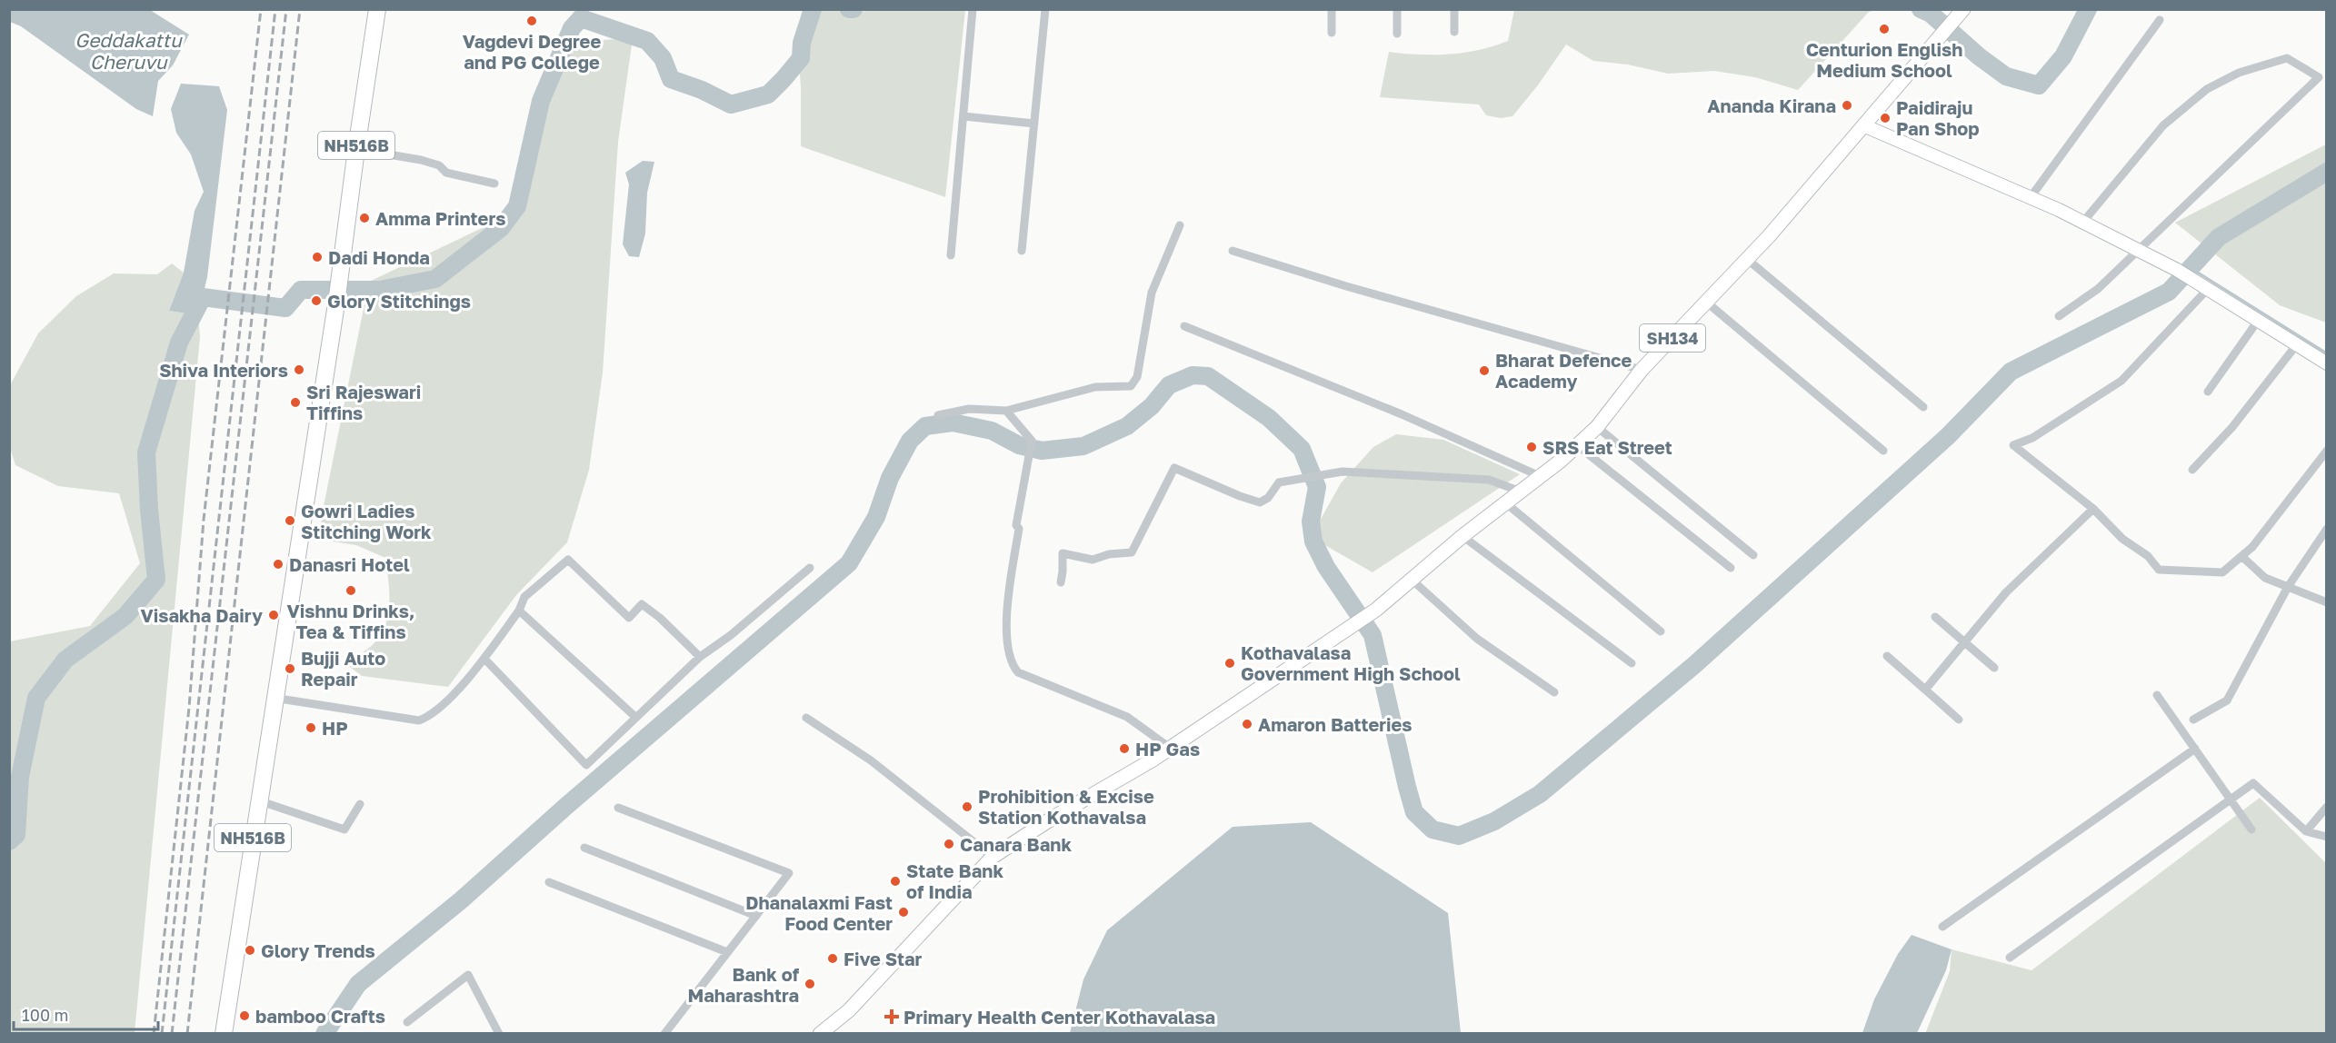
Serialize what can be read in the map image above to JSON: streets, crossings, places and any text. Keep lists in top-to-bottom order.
{
  "streets": {
    "highway": ["NH516B"],
    "main road": ["SH134"]
  },
  "water": ["Geddakattu Cheruvu"],
  "places": {
    "other": [
      "Vagdevi Degree and PG College",
      "Centurion English Medium School",
      "Ananda Kirana",
      "Paidiraju Pan Shop",
      "Amma Printers",
      "Dadi Honda",
      "Glory Stitchings",
      "Shiva Interiors",
      "Bharat Defence Academy",
      "Sri Rajeswari Tiffins",
      "SRS Eat Street",
      "Gowri Ladies Stitching Work",
      "Danasri Hotel",
      "Vishnu Drinks, Tea & Tiffins",
      "Visakha Dairy",
      "Kothavalasa Government High School",
      "Bujji Auto Repair",
      "Amaron Batteries",
      "HP",
      "HP Gas",
      "Prohibition & Excise Station Kothavalsa",
      "Canara Bank",
      "State Bank of India",
      "Dhanalaxmi Fast Food Center",
      "Glory Trends",
      "Five Star",
      "Bank of Maharashtra",
      "bamboo Crafts"
    ],
    "health": ["Primary Health Center Kothavalasa"]
  },
  "scale_bar": "100 m"
}
